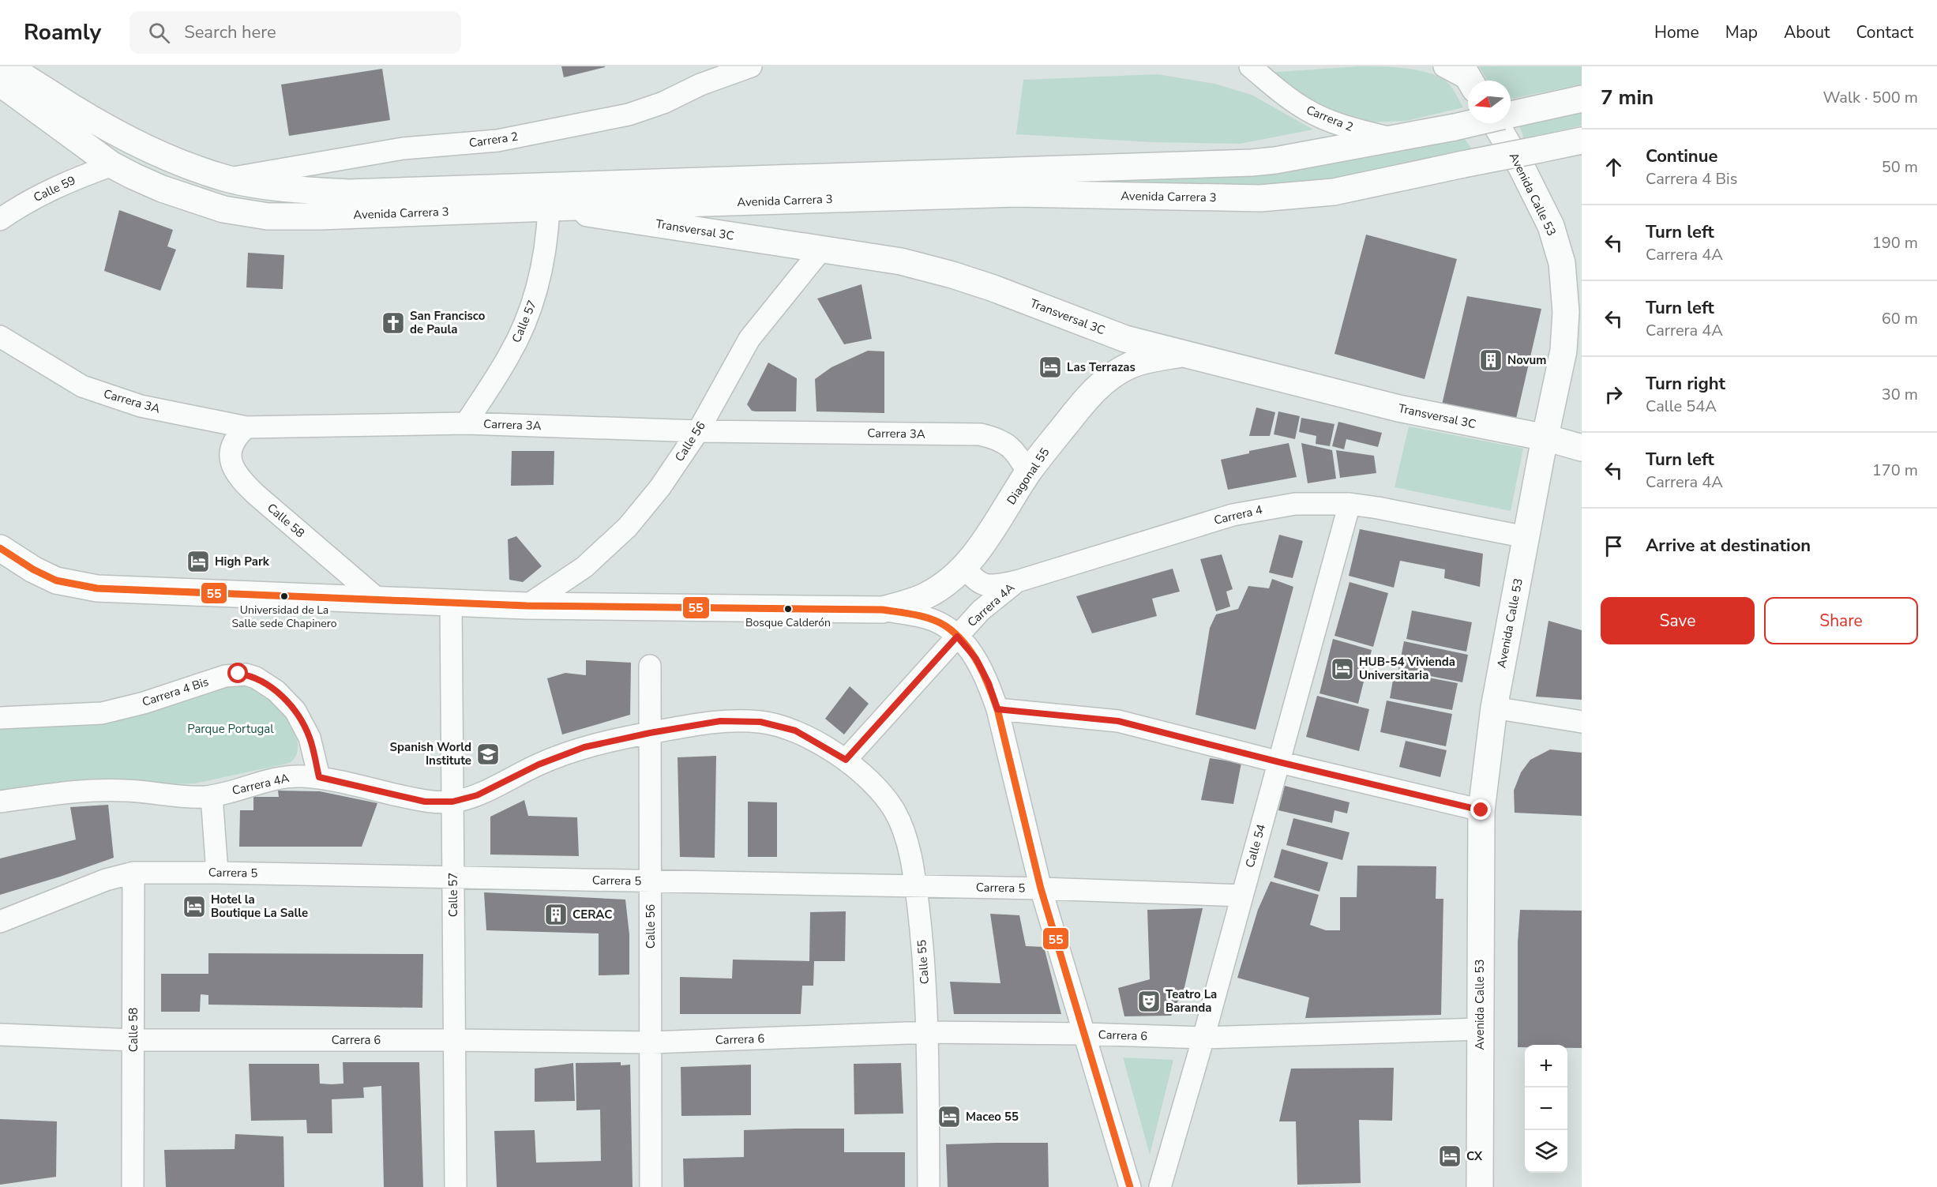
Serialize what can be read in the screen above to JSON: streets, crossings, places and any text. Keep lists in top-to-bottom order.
{
  "streets": {
    "main road": [
      "Avenida Calle 53",
      "Avenida Carrera 3",
      "Transversal 3C",
      "Diagonal 55"
    ],
    "street": [
      "Carrera 2",
      "Calle 59",
      "Calle 57",
      "Carrera 3A",
      "Calle 56",
      "Carrera 4",
      "Calle 58",
      "Carrera 4A",
      "Carrera 4 Bis",
      "Calle 54",
      "Carrera 5",
      "Calle 55",
      "Carrera 6"
    ]
  },
  "crossings": [
    ["Carrera 2", "Avenida Carrera 3"],
    ["Calle 59", "Avenida Carrera 3"],
    ["Avenida Calle 53", "Transversal 3C"],
    ["Avenida Calle 53", "Carrera 4"],
    ["Avenida Calle 53", "Carrera 6"],
    ["Avenida Carrera 3", "Transversal 3C"],
    ["Avenida Carrera 3", "Calle 57"],
    ["Transversal 3C", "Calle 57"],
    ["Transversal 3C", "Calle 56"],
    ["Transversal 3C", "Diagonal 55"],
    ["Calle 57", "Carrera 3A"],
    ["Calle 57", "Carrera 4A"],
    ["Calle 57", "Carrera 5"],
    ["Calle 57", "Carrera 6"],
    ["Carrera 3A", "Calle 56"],
    ["Carrera 3A", "Diagonal 55"],
    ["Carrera 3A", "Calle 58"],
    ["Calle 56", "Carrera 4A"],
    ["Calle 56", "Carrera 5"],
    ["Calle 56", "Carrera 6"],
    ["Diagonal 55", "Carrera 4"],
    ["Carrera 4", "Carrera 4A"],
    ["Carrera 4", "Calle 54"],
    ["Calle 58", "Carrera 5"],
    ["Calle 58", "Carrera 6"],
    ["Carrera 4A", "Carrera 4 Bis"],
    ["Carrera 4A", "Calle 55"],
    ["Calle 54", "Carrera 5"],
    ["Calle 54", "Carrera 6"],
    ["Carrera 5", "Calle 55"],
    ["Calle 55", "Carrera 6"]
  ],
  "parks": ["Parque Portugal"],
  "places": {
    "church": ["San Francisco de Paula"],
    "building": ["Novum", "CERAC"],
    "hotel": [
      "Las Terrazas",
      "High Park",
      "HUB-54 Vivienda Universitaria",
      "Hotel la Boutique La Salle",
      "Maceo 55",
      "CX"
    ],
    "other": ["Universidad de La Salle sede Chapinero", "Bosque Calderón"],
    "school or university": ["Spanish World Institute"],
    "theatre": ["Teatro La Baranda"]
  },
  "lines": ["transit line 55"],
  "north": "left",
  "page": {
    "header": "Roamly",
    "search": "Search here",
    "nav": [
      "Home",
      "Map",
      "About",
      "Contact"
    ],
    "heading": ["7 min", "Walk · 500 m"],
    "list": [
      ["Continue", "Carrera 4 Bis", "50 m"],
      ["Turn left", "Carrera 4A", "190 m"],
      ["Turn left", "Carrera 4A", "60 m"],
      ["Turn right", "Calle 54A", "30 m"],
      ["Turn left", "Carrera 4A", "170 m"],
      "Arrive at destination"
    ],
    "buttons": ["Save", "Share"],
    "map_buttons": ["+", "−"]
  }
}
